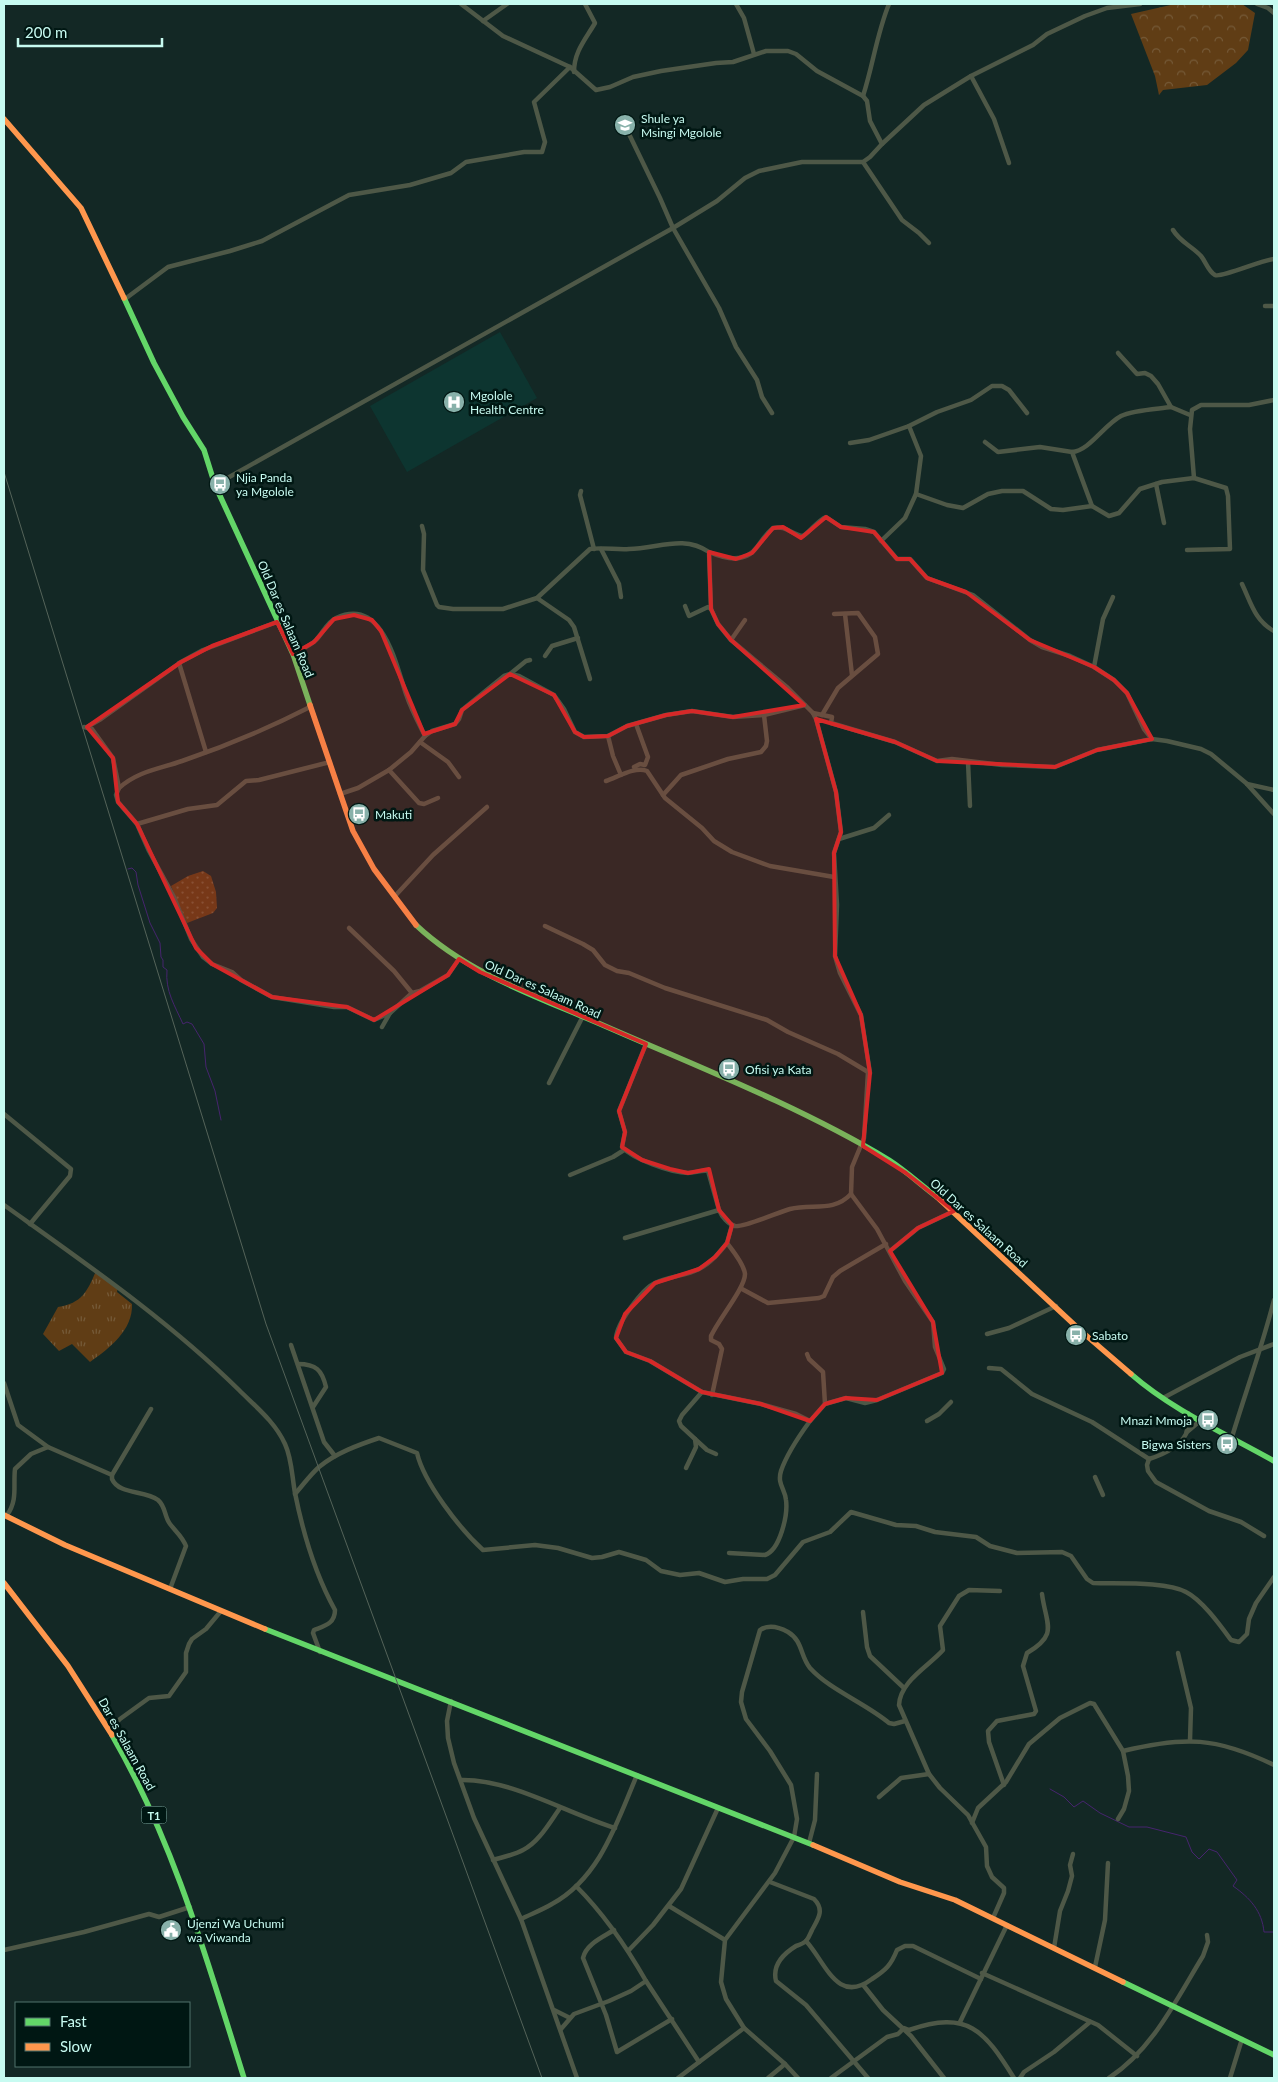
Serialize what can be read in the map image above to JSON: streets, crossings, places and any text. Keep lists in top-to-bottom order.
{
  "streets": {
    "main road": ["Old Dar es Salaam Road", "Dar es Salaam Road", "T1"]
  },
  "places": {
    "school or university": ["Shule ya Msingi Mgolole"],
    "hospital": ["Mgolole Health Centre"],
    "bus stop": [
      "Njia Panda ya Mgolole",
      "Makuti",
      "Ofisi ya Kata",
      "Sabato",
      "Mnazi Mmoja",
      "Bigwa Sisters"
    ],
    "public building": ["Ujenzi Wa Uchumi wa Viwanda"]
  },
  "legend": ["Fast", "Slow"],
  "scale_bar": "200 m"
}
